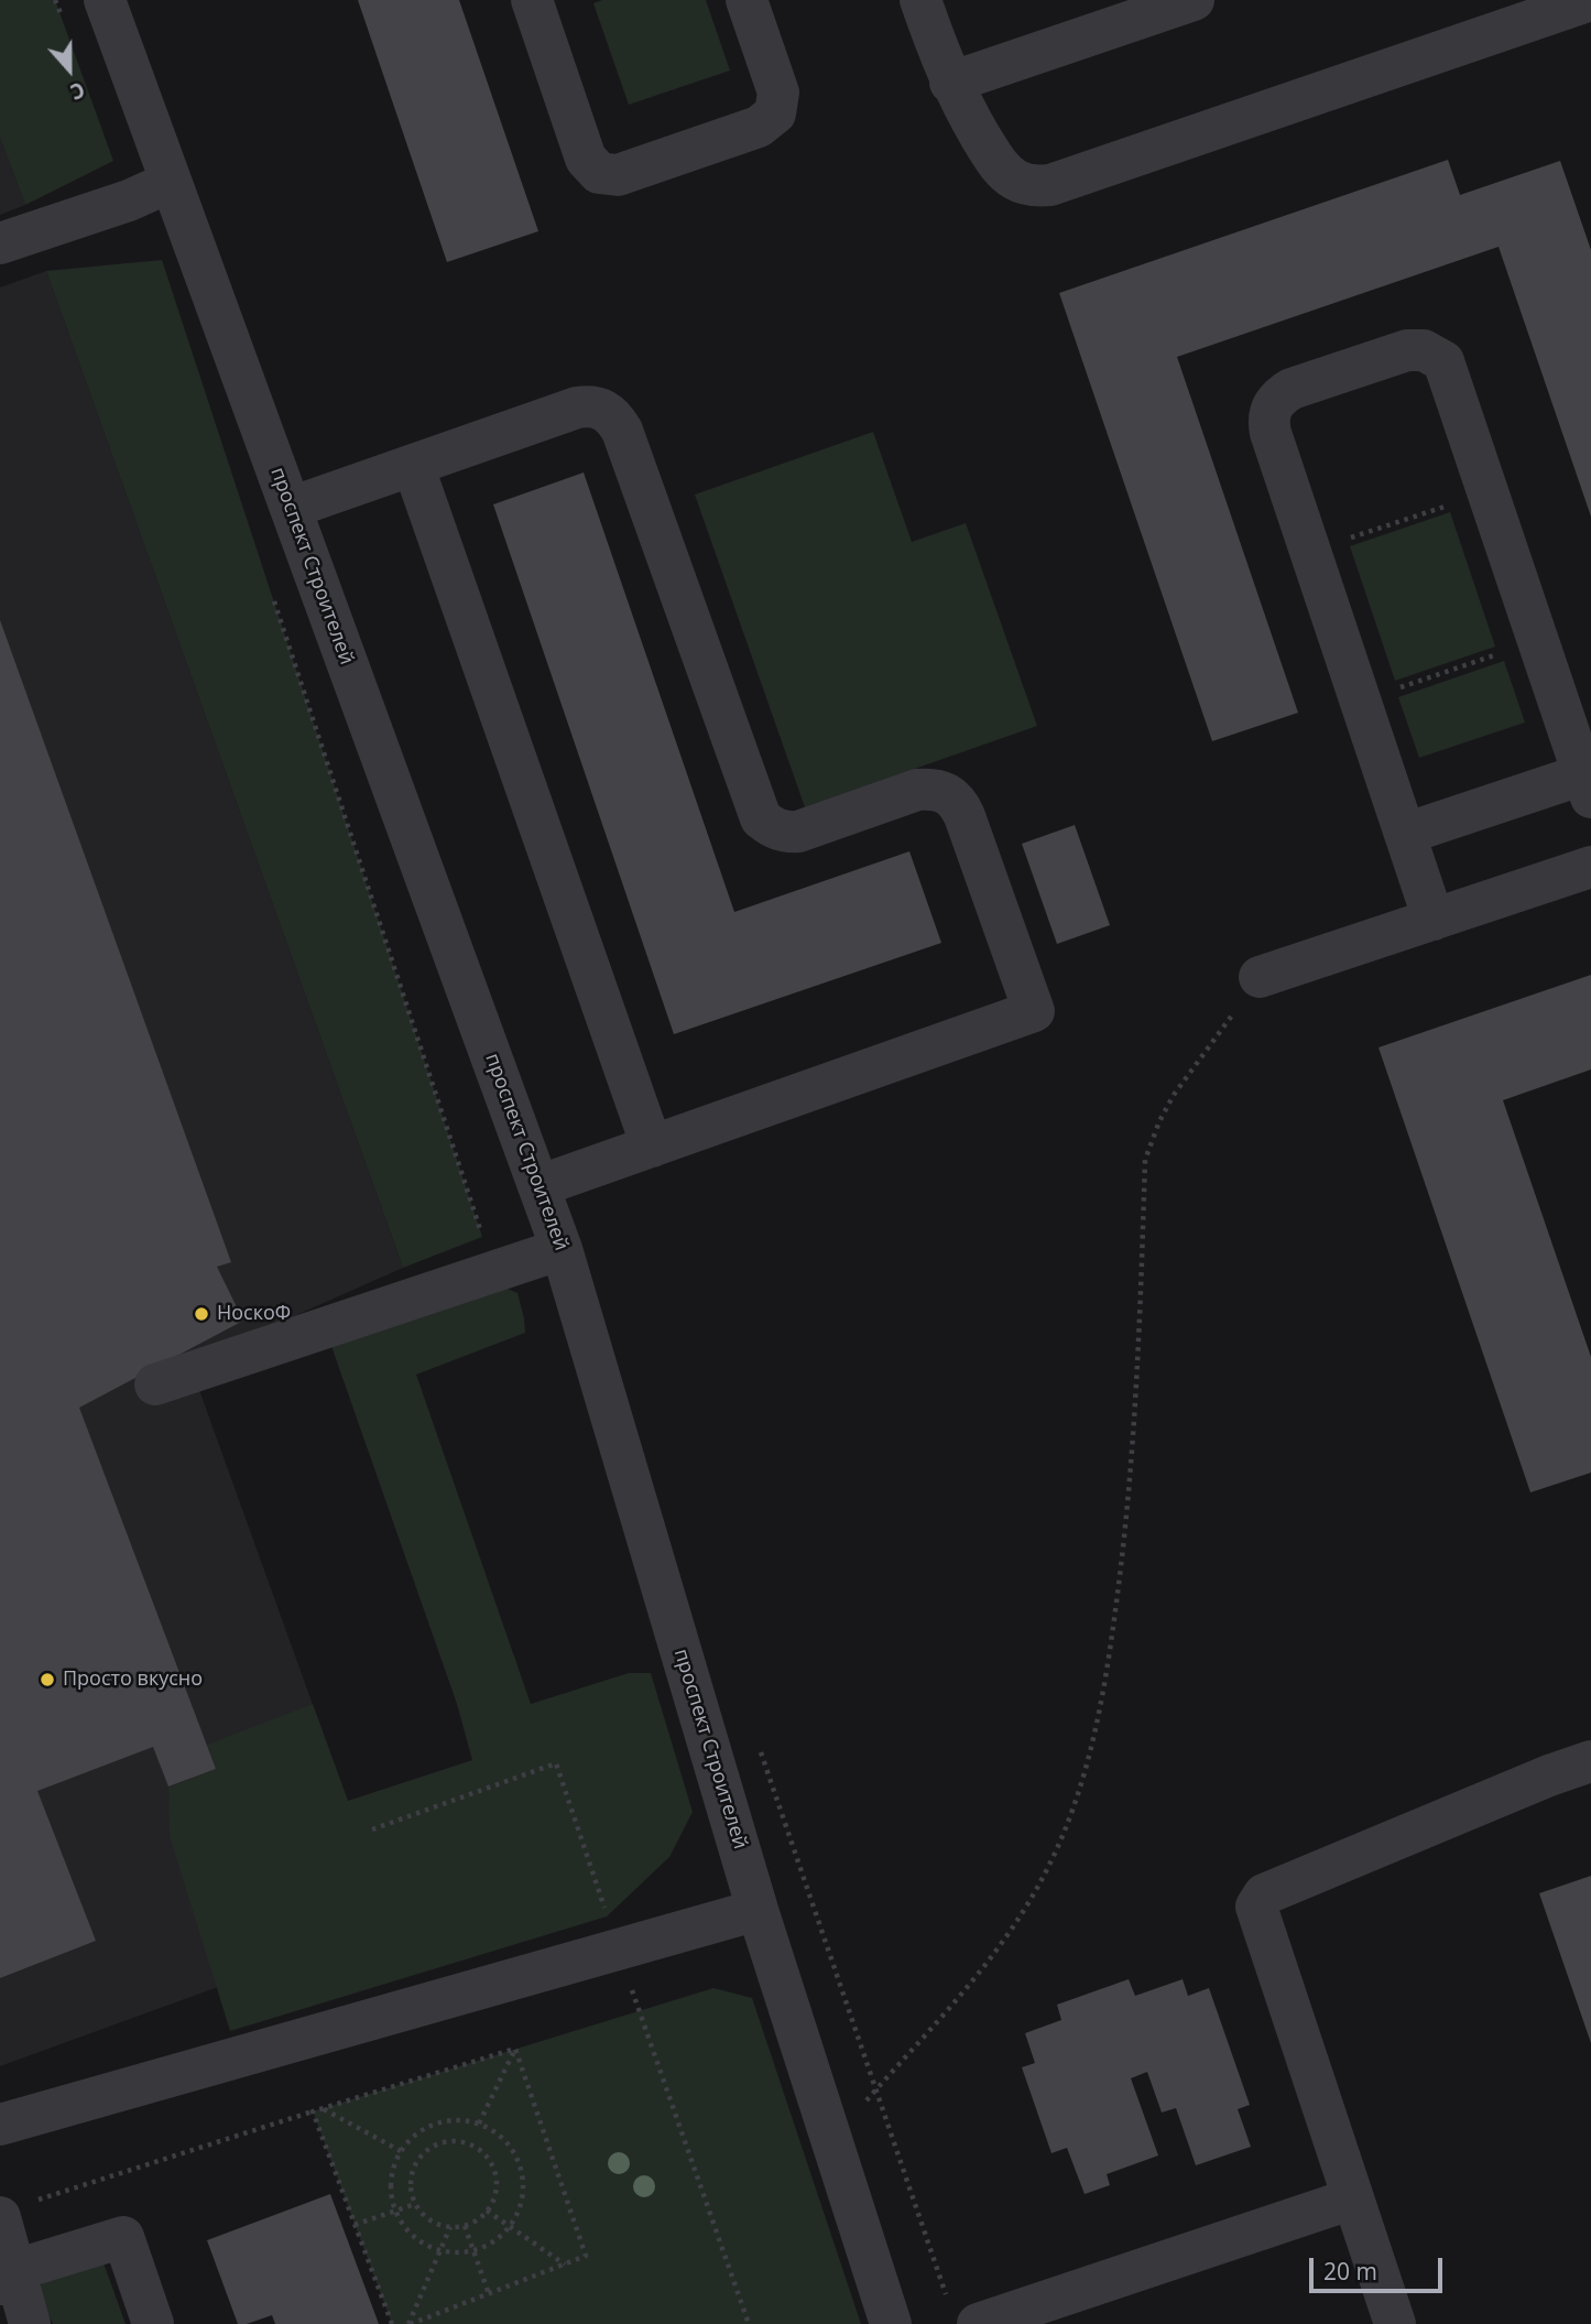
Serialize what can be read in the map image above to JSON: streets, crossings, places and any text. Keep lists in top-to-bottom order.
{
  "streets": {
    "street": ["проспект Строителей"]
  },
  "places": ["НоскоФ", "Просто вкусно"],
  "scale_bar": "20 m",
  "north": "bottom"
}
